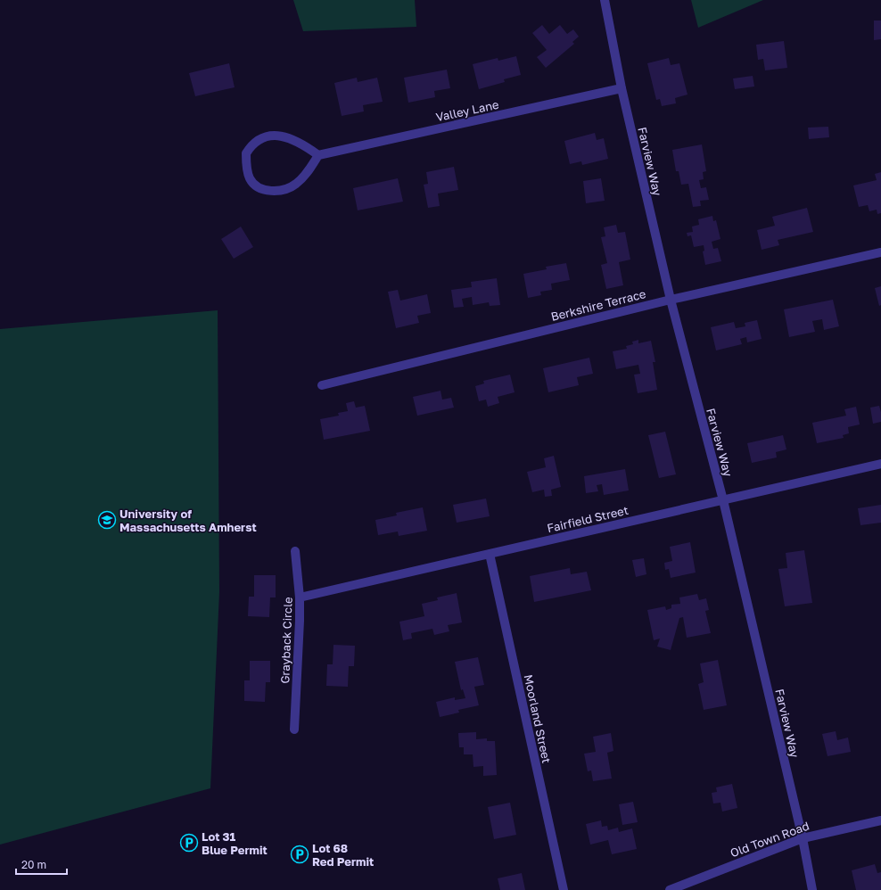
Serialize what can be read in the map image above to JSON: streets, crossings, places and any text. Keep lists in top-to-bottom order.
{
  "streets": {
    "street": [
      "Valley Lane",
      "Farview Way",
      "Berkshire Terrace",
      "Fairfield Street",
      "Grayback Circle",
      "Moorland Street",
      "Old Town Road"
    ]
  },
  "crossings": [
    ["Valley Lane", "Farview Way"],
    ["Farview Way", "Berkshire Terrace"],
    ["Farview Way", "Fairfield Street"],
    ["Farview Way", "Old Town Road"],
    ["Fairfield Street", "Grayback Circle"],
    ["Fairfield Street", "Moorland Street"]
  ],
  "places": {
    "school or university": ["University of Massachusetts Amherst"],
    "parking": ["Lot 31 Blue Permit", "Lot 68 Red Permit"]
  },
  "scale_bar": "20 m"
}
